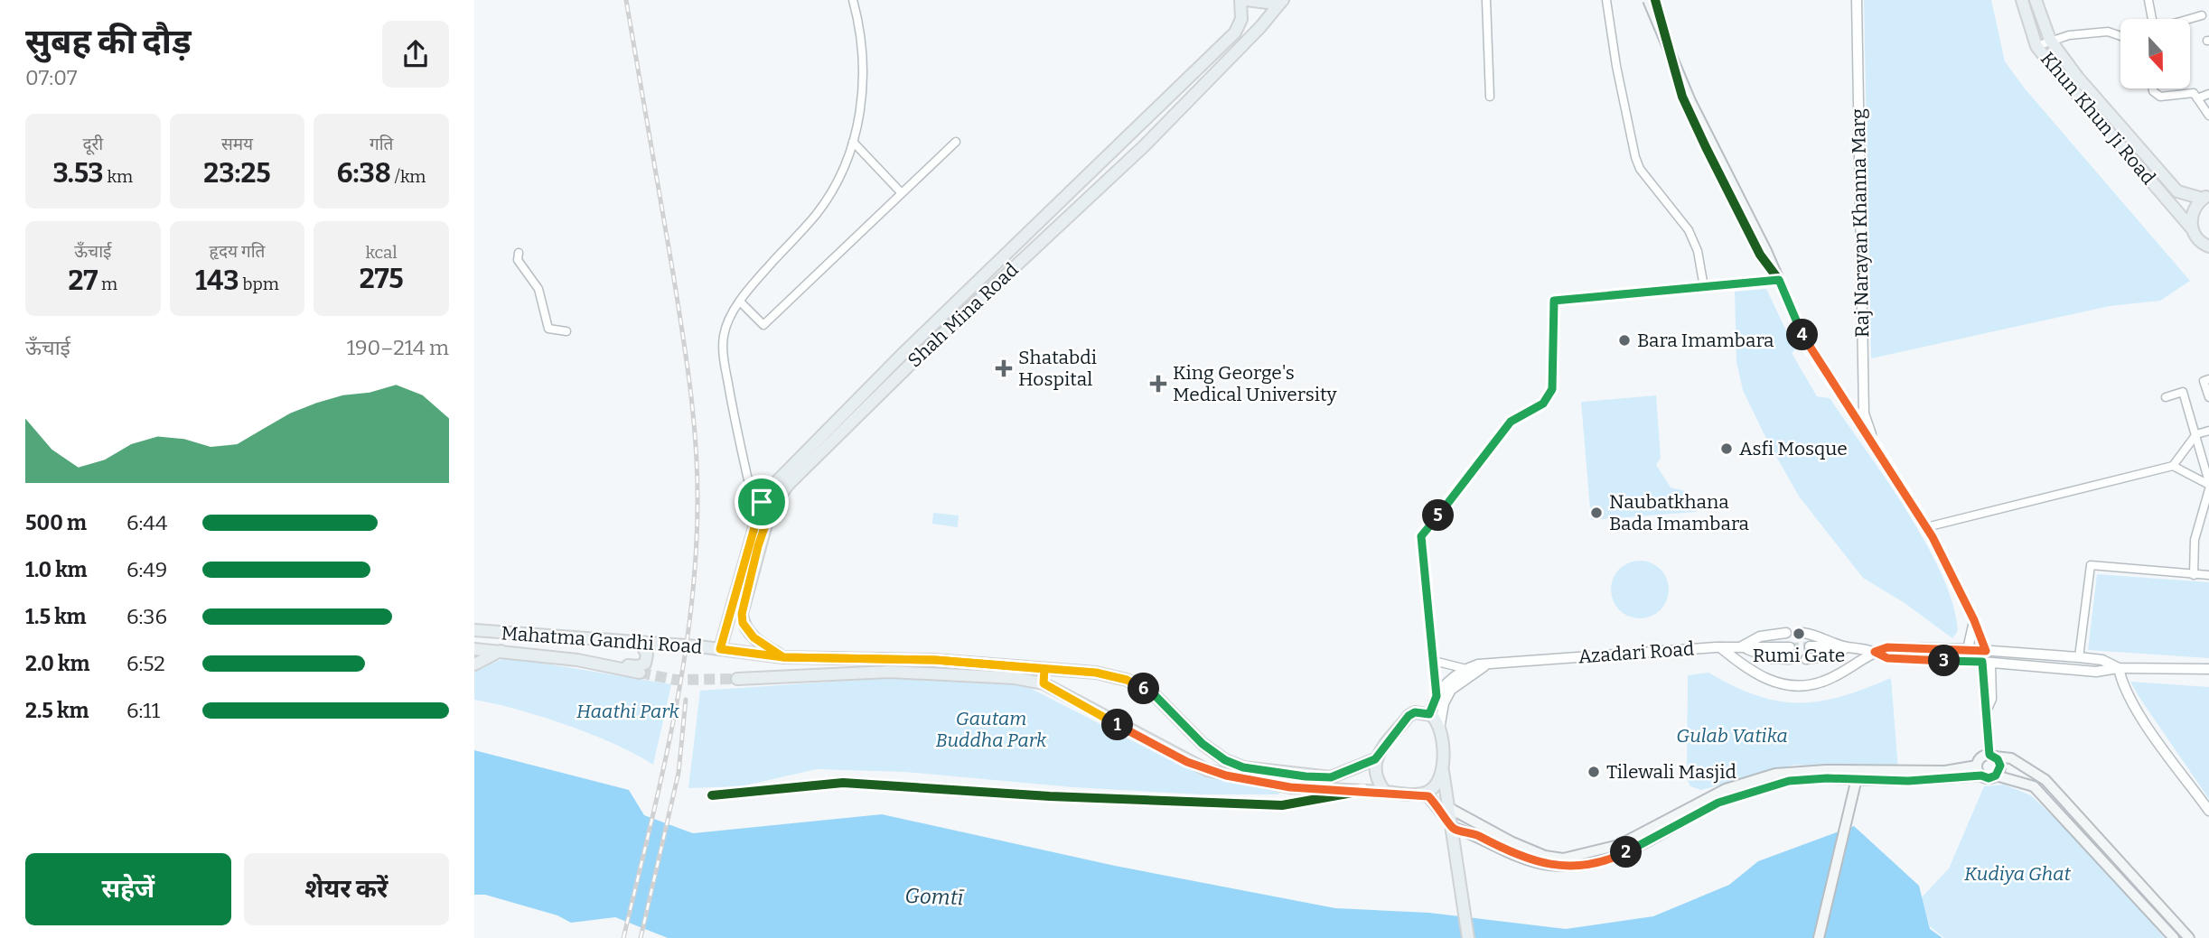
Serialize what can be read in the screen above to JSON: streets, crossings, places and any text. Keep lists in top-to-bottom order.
{
  "streets": {
    "main road": ["Khun Khun Ji Road", "Shah Mina Road", "Mahatma Gandhi Road"],
    "street": ["Raj Narayan Khanna Marg", "Azadari Road"]
  },
  "crossings": [
    ["Shah Mina Road", "Mahatma Gandhi Road"]
  ],
  "water": ["Gomtī"],
  "parks": [
    "Haathi Park",
    "Gautam Buddha Park",
    "Gulab Vatika",
    "Kudiya Ghat"
  ],
  "places": {
    "other": [
      "Bara Imambara",
      "Asfi Mosque",
      "Naubatkhana Bada Imambara",
      "Rumi Gate",
      "Tilewali Masjid"
    ],
    "health": ["Shatabdi Hospital", "King George's Medical University"]
  },
  "north": "bottom",
  "page": {
    "heading": ["सुबह की दौड़", "07:07"],
    "stats": [
      ["दूरी", "3.53 km"],
      ["समय", "23:25"],
      ["गति", "6:38 /km"],
      ["ऊँचाई", "27 m"],
      ["हृदय गति", "143 bpm"],
      ["kcal", "275"]
    ],
    "pins": [
      "4",
      "5",
      "3",
      "6",
      "1",
      "2"
    ],
    "chart": ["ऊँचाई", "190–214 m"],
    "list": [
      {
        "name": "500 m",
        "note": "6:44"
      },
      {
        "name": "1.0 km",
        "note": "6:49"
      },
      {
        "name": "1.5 km",
        "note": "6:36"
      },
      {
        "name": "2.0 km",
        "note": "6:52"
      },
      {
        "name": "2.5 km",
        "note": "6:11"
      }
    ],
    "buttons": ["सहेजें", "शेयर करें"]
  }
}
